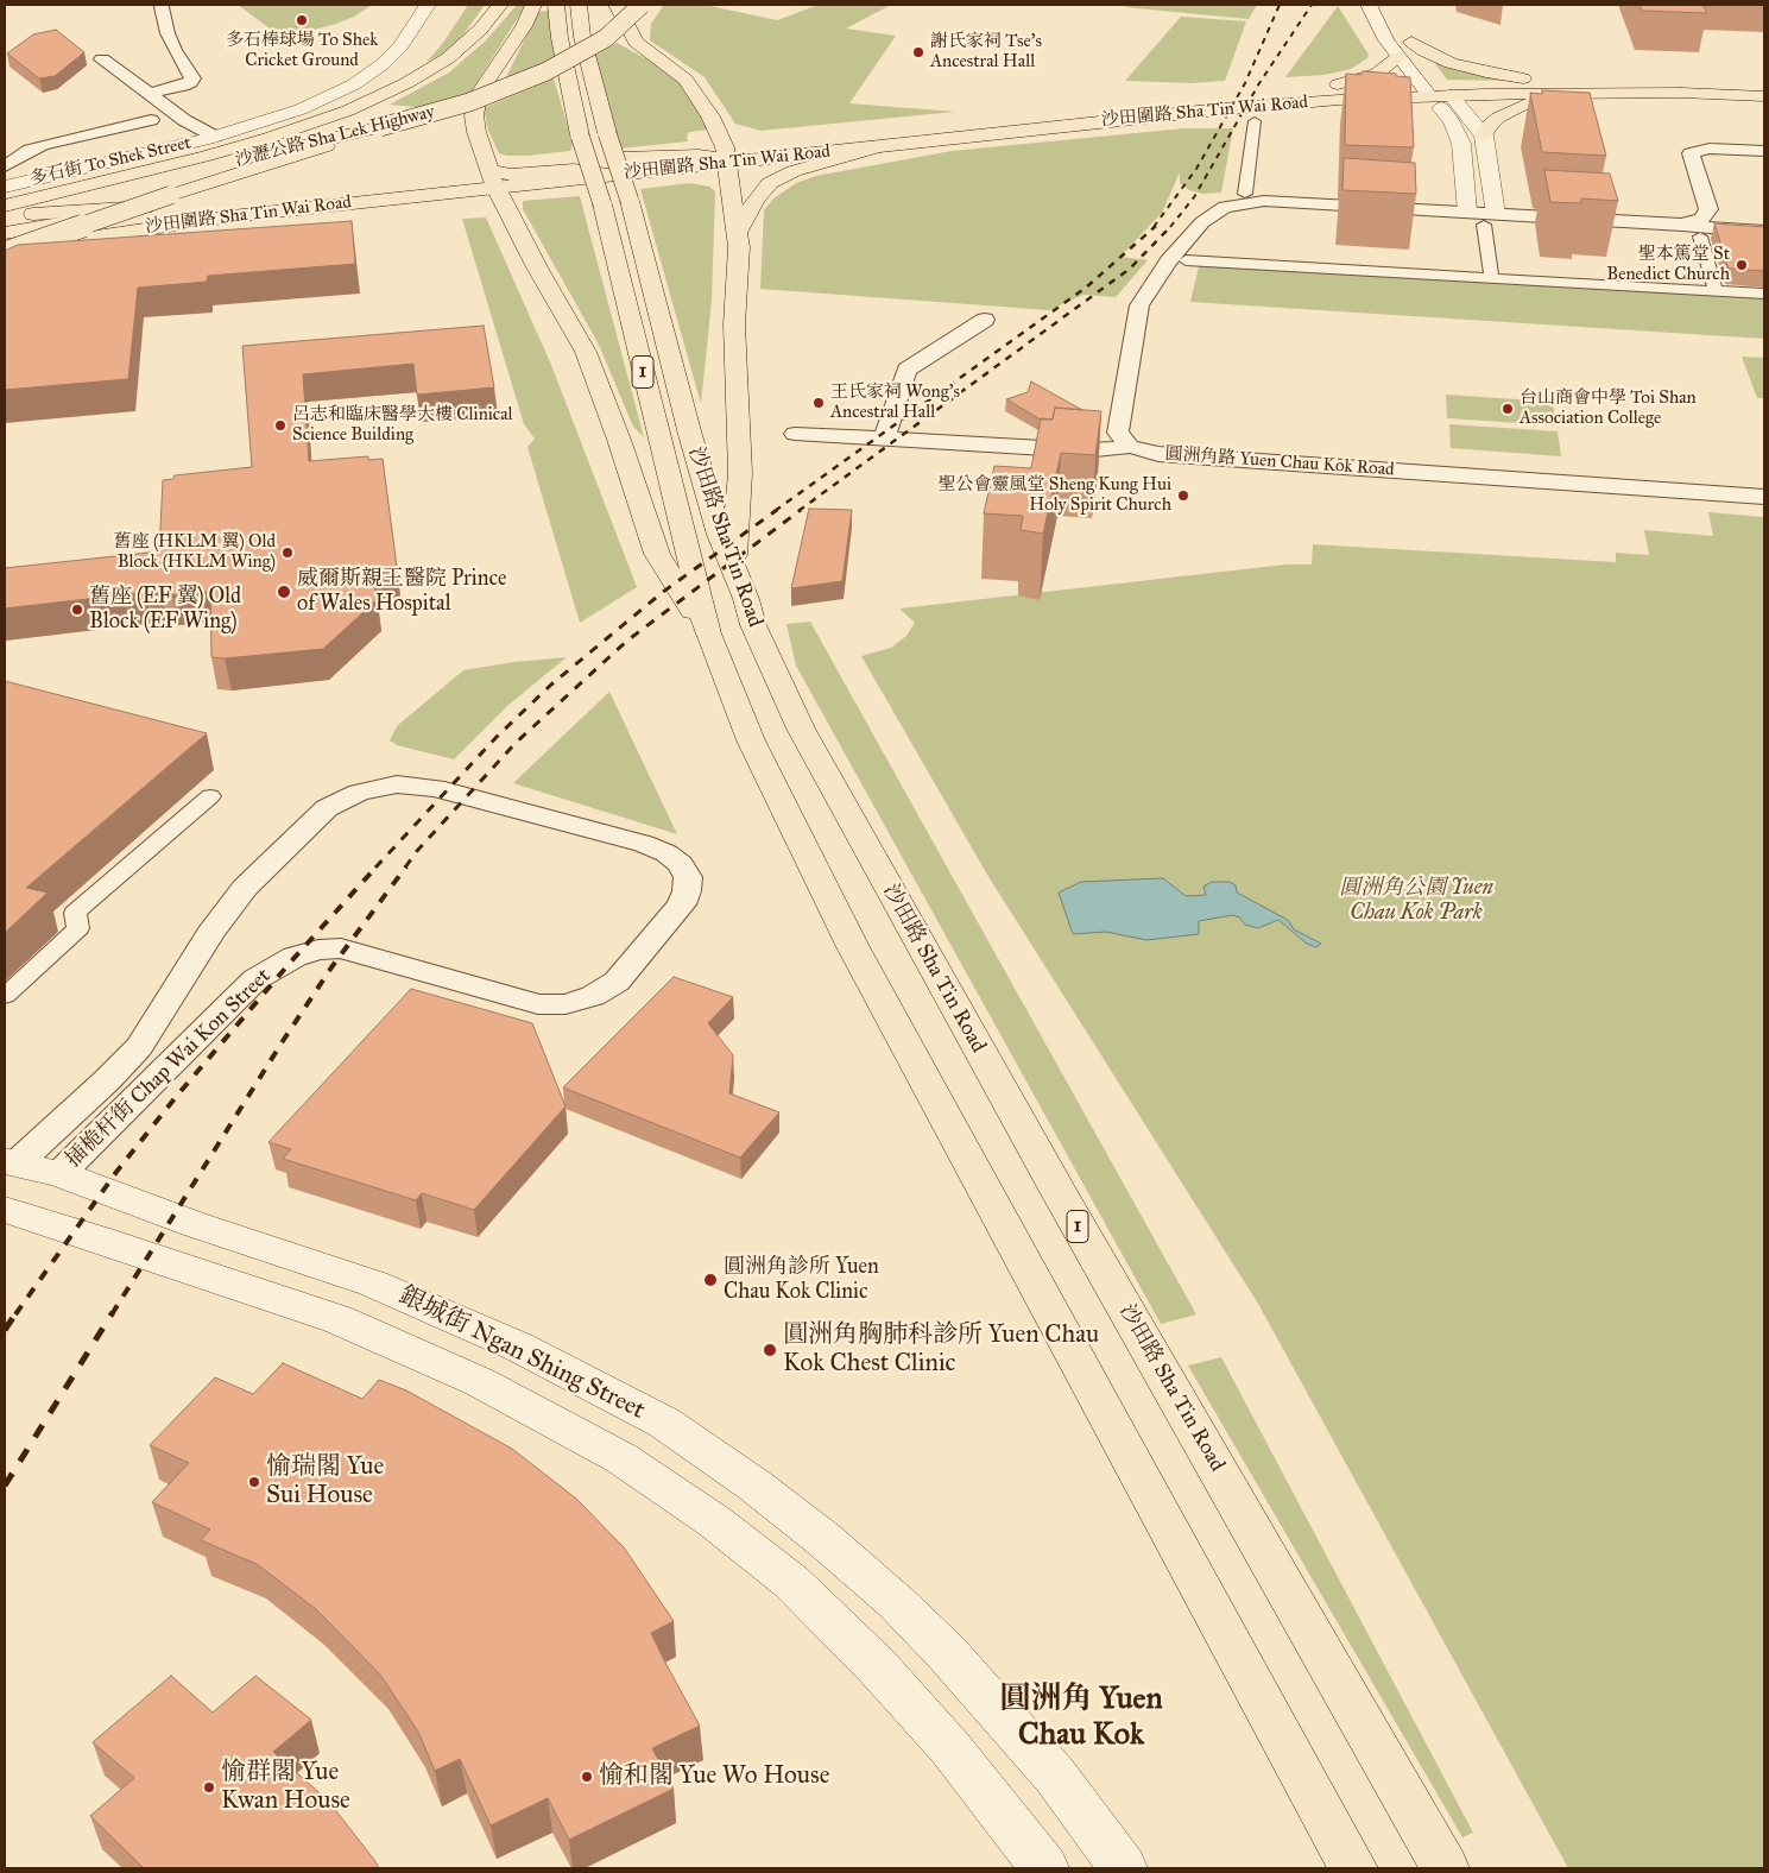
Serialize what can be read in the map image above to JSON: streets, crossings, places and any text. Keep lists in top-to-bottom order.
{
  "streets": {
    "main road": [
      "沙田圍路 Sha Tin Wai Road",
      "沙瀝公路 Sha Lek Highway",
      "1",
      "沙田路 Sha Tin Road"
    ],
    "street": [
      "多石街 To Shek Street",
      "圓洲角路 Yuen Chau Kok Road",
      "插桅杆街 Chap Wai Kon Street",
      "銀城街 Ngan Shing Street"
    ]
  },
  "crossings": [
    ["插桅杆街 Chap Wai Kon Street", "銀城街 Ngan Shing Street"]
  ],
  "districts": ["圓洲角 Yuen Chau Kok"],
  "parks": ["圓洲角公園 Yuen Chau Kok Park"],
  "places": [
    "多石棒球場 To Shek Cricket Ground",
    "謝氏家祠 Tse's Ancestral Hall",
    "聖本篤堂 St Benedict Church",
    "王氏家祠 Wong's Ancestral Hall",
    "台山商會中學 Toi Shan Association College",
    "呂志和臨床醫學大樓 Clinical Science Building",
    "聖公會靈風堂 Sheng Kung Hui Holy Spirit Church",
    "舊座 (HKLM 翼) Old Block (HKLM Wing)",
    "威爾斯親王醫院 Prince of Wales Hospital",
    "舊座 (EF 翼) Old Block (EF Wing)",
    "圓洲角診所 Yuen Chau Kok Clinic",
    "圓洲角胸肺科診所 Yuen Chau Kok Chest Clinic",
    "愉瑞閣 Yue Sui House",
    "愉和閣 Yue Wo House",
    "愉群閣 Yue Kwan House"
  ]
}
